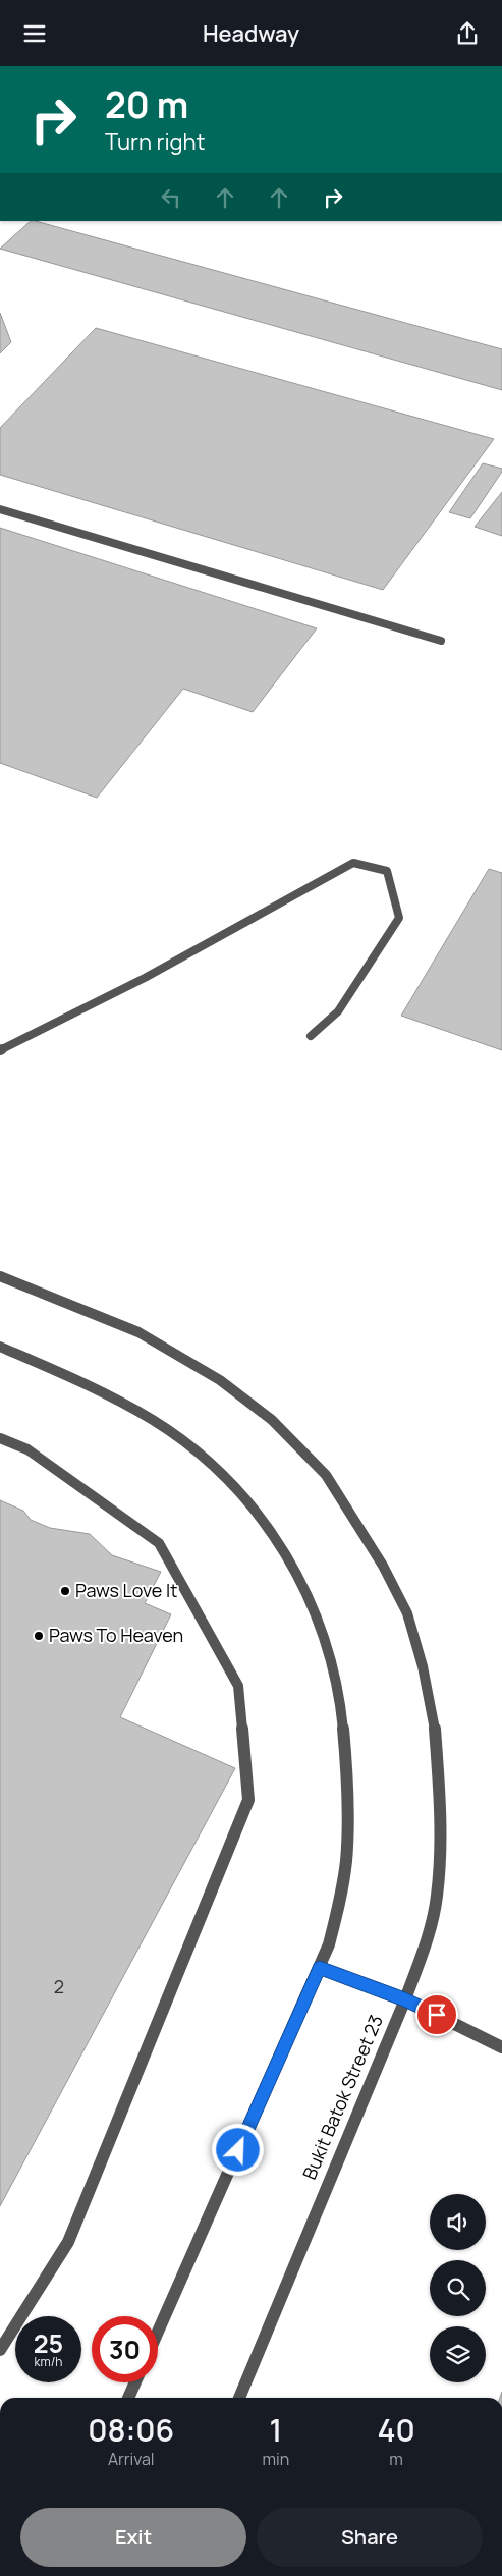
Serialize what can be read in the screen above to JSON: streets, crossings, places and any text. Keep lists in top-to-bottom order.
{
  "streets": {
    "street": ["Bukit Batok Street 23"]
  },
  "places": ["Paws Love It", "Paws To Heaven"],
  "house_numbers": ["2"],
  "page": {
    "header": "Headway",
    "turn": ["20 m", "Turn right"],
    "speed": "25 km/h",
    "limit": "30",
    "eta": [
      "08:06",
      "Arrival",
      "1",
      "min",
      "40",
      "m"
    ],
    "buttons": ["Exit", "Share"]
  }
}
